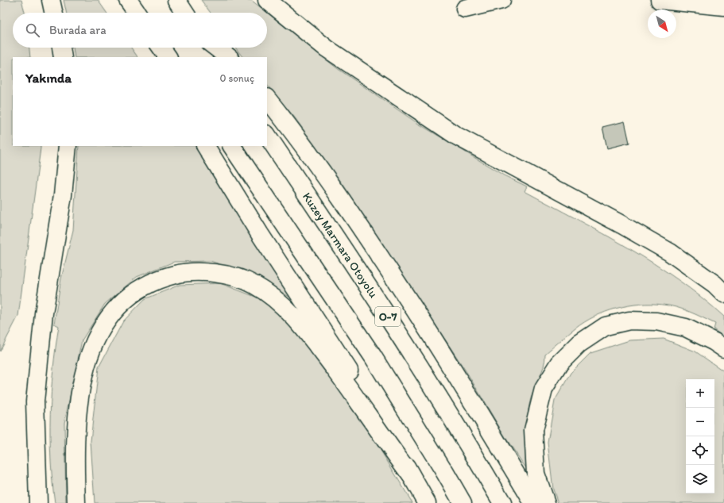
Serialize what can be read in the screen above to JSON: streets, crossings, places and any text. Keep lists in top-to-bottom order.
{
  "streets": {
    "main road": ["Kuzey Marmara Otoyolu", "O-7"]
  },
  "north": "bottom right",
  "page": {
    "search": "Burada ara",
    "heading": ["Yakında", "0 sonuç"],
    "map_buttons": ["+", "−"]
  }
}
